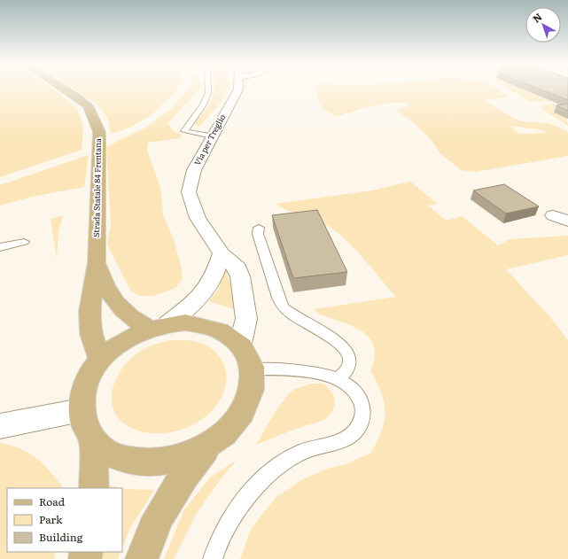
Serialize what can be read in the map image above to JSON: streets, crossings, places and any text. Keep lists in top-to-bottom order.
{
  "streets": {
    "main road": ["Via per Treglio", "Strada Statale 84 Frentana"]
  },
  "legend": ["Road", "Park", "Building"],
  "north": "top left"
}
